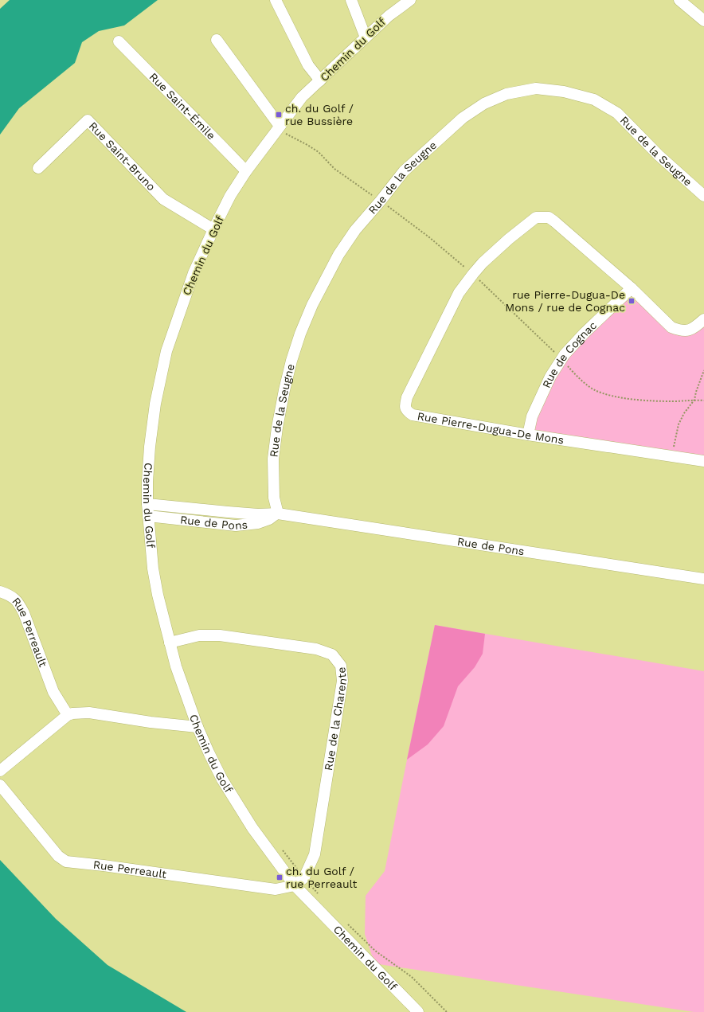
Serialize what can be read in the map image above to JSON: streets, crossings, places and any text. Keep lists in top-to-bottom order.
{
  "streets": {
    "street": [
      "Chemin du Golf",
      "Rue Saint-Émile",
      "Rue de la Seugne",
      "Rue Saint-Bruno",
      "Rue de Cognac",
      "Rue Pierre-Dugua-De Mons",
      "Rue de Pons",
      "Rue Perreault",
      "Rue de la Charente"
    ]
  },
  "crossings": [
    ["Chemin du Golf", "Rue Saint-Émile"],
    ["Chemin du Golf", "Rue Saint-Bruno"],
    ["Chemin du Golf", "Rue de Pons"],
    ["Chemin du Golf", "Rue Perreault"],
    ["Chemin du Golf", "Rue de la Charente"],
    ["Rue de la Seugne", "Rue de Pons"],
    ["Rue de Cognac", "Rue Pierre-Dugua-De Mons"],
    ["Rue Perreault", "Rue de la Charente"]
  ],
  "places": {
    "transit": ["ch. du Golf / rue Bussière", "rue Pierre-Dugua-De Mons / rue de Cognac", "ch. du Golf / rue Perreault"]
  }
}
